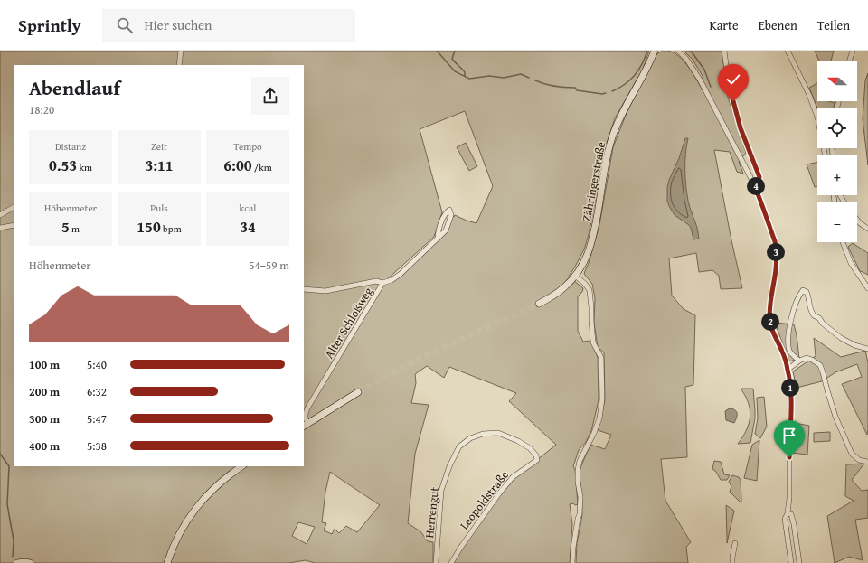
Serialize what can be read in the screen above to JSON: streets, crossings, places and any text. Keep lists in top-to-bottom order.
{
  "streets": {
    "main road": ["Zähringerstraße"],
    "street": ["Alter Schloßweg", "Leopoldstraße", "Herrengut"]
  },
  "crossings": [
    ["Leopoldstraße", "Herrengut"]
  ],
  "north": "left",
  "page": {
    "header": "Sprintly",
    "search": "Hier suchen",
    "nav": ["Karte", "Ebenen", "Teilen"],
    "map_buttons": ["+", "−"],
    "heading": ["Abendlauf", "18:20"],
    "stats": [
      ["Distanz", "0.53 km"],
      ["Zeit", "3:11"],
      ["Tempo", "6:00 /km"],
      ["Höhenmeter", "5 m"],
      ["Puls", "150 bpm"],
      ["kcal", "34"]
    ],
    "pins": [
      "4",
      "3",
      "2",
      "1"
    ],
    "chart": ["Höhenmeter", "54–59 m"],
    "list": [
      {
        "name": "100 m",
        "note": "5:40"
      },
      {
        "name": "200 m",
        "note": "6:32"
      },
      {
        "name": "300 m",
        "note": "5:47"
      },
      {
        "name": "400 m",
        "note": "5:38"
      }
    ]
  }
}
